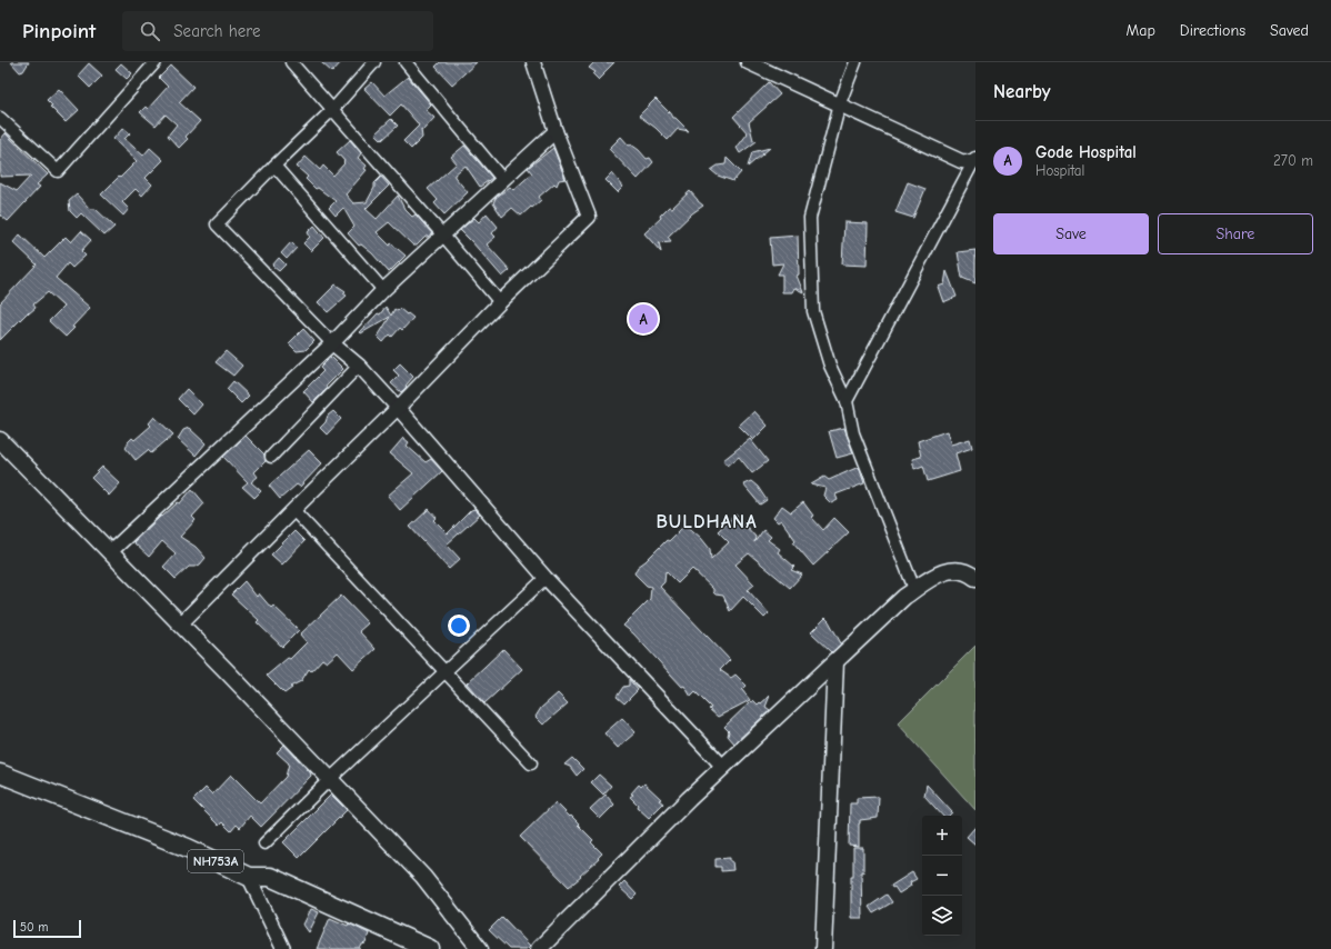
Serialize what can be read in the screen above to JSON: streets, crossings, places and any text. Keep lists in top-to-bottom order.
{
  "streets": {
    "highway": ["NH753A"]
  },
  "districts": ["BULDHANA"],
  "scale_bar": "50 m",
  "page": {
    "header": "Pinpoint",
    "search": "Search here",
    "nav": ["Map", "Directions", "Saved"],
    "heading": "Nearby",
    "list": [
      {
        "mark": "A",
        "name": "Gode Hospital",
        "note": "Hospital",
        "value": "270 m"
      }
    ],
    "buttons": ["Save", "Share"],
    "pins": "A",
    "map_buttons": ["+", "−"],
    "scale": "50 m"
  }
}
